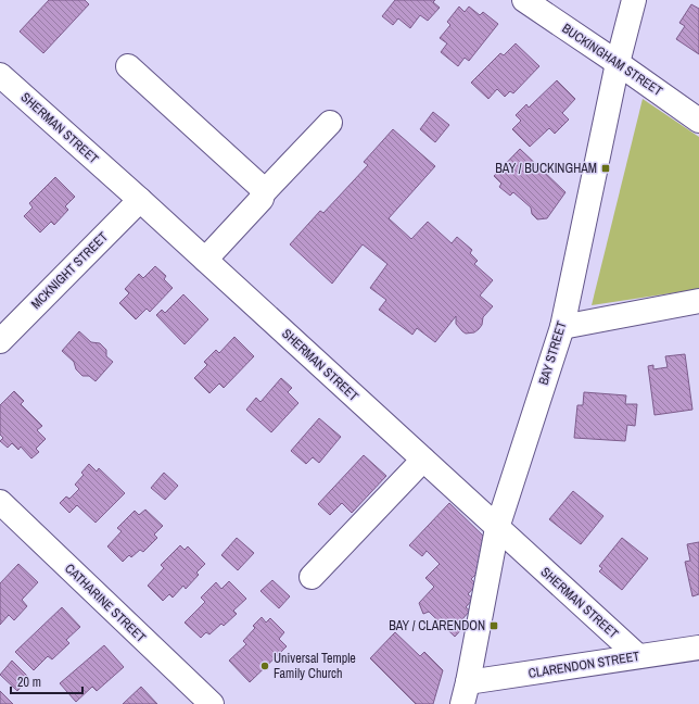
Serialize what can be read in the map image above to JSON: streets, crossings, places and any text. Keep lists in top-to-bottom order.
{
  "streets": {
    "street": [
      "BUCKINGHAM STREET",
      "SHERMAN STREET",
      "MCKNIGHT STREET",
      "BAY STREET",
      "CATHARINE STREET",
      "CLARENDON STREET"
    ]
  },
  "crossings": [
    ["BUCKINGHAM STREET", "BAY STREET"],
    ["SHERMAN STREET", "MCKNIGHT STREET"],
    ["SHERMAN STREET", "BAY STREET"],
    ["SHERMAN STREET", "CLARENDON STREET"],
    ["BAY STREET", "CLARENDON STREET"]
  ],
  "places": {
    "transit": ["BAY / BUCKINGHAM", "BAY / CLARENDON"],
    "other": ["Universal Temple Family Church"]
  },
  "scale_bar": "20 m"
}
